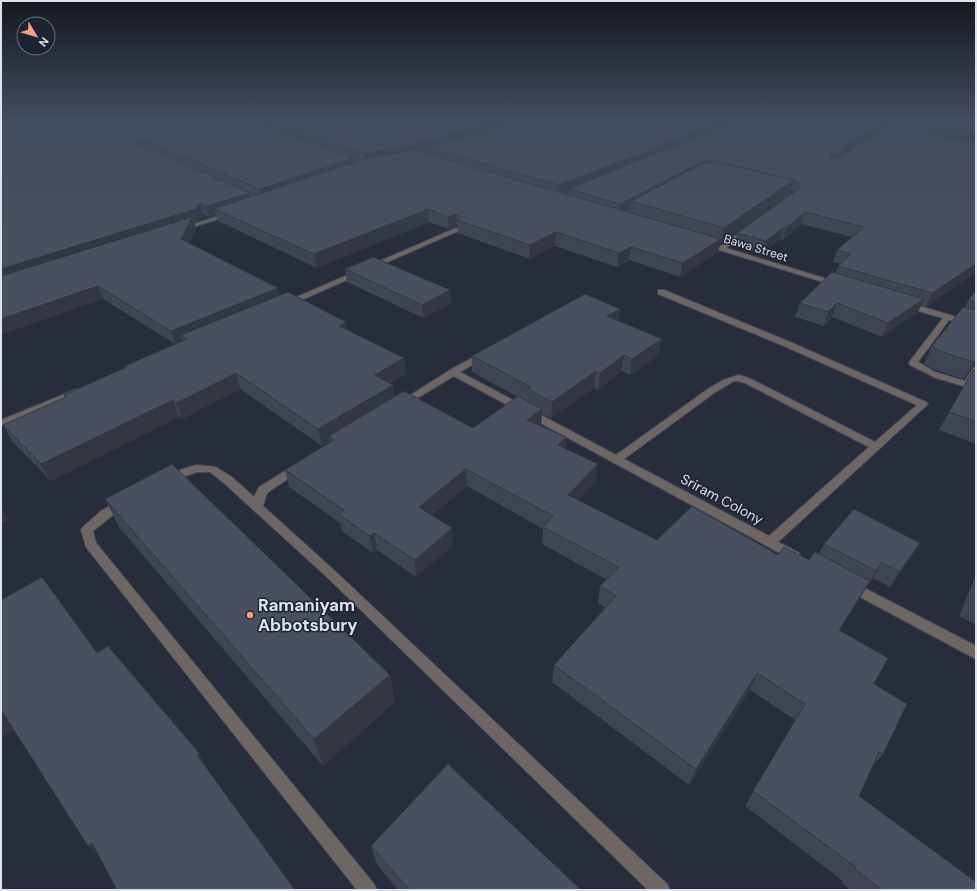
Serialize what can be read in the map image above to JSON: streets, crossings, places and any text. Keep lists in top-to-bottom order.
{
  "streets": {
    "street": ["Bawa Street", "Sriram Colony"]
  },
  "places": ["Ramaniyam Abbotsbury"],
  "north": "bottom right"
}
